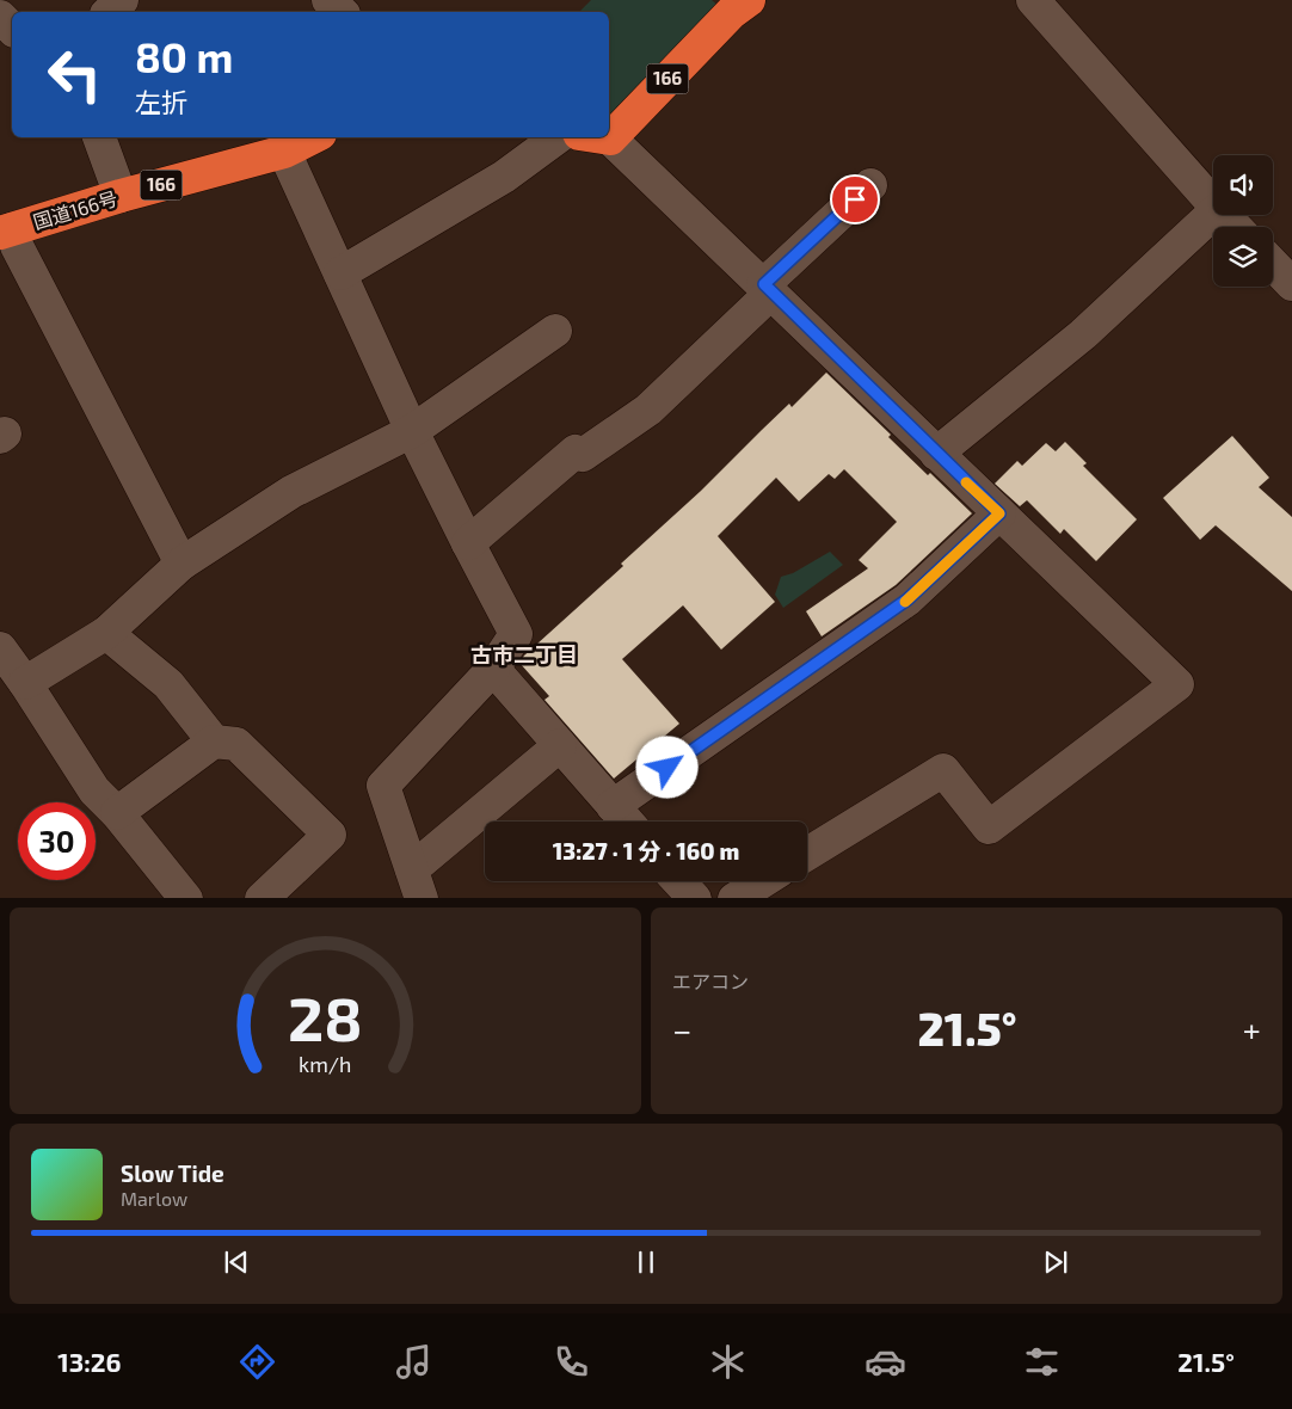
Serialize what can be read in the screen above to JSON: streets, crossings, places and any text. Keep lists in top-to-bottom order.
{
  "streets": {
    "highway": ["166", "国道166号"]
  },
  "districts": ["古市二丁目"],
  "page": {
    "turn": ["80 m", "左折"],
    "limit": "30",
    "trip": "13:27 · 1 分 · 160 m",
    "tile": "エアコン",
    "heat": ["−", "21.5°", "+"],
    "song": ["Slow Tide", "Marlow"],
    "tabs": ["13:26", "21.5°"],
    "gauge": ["28", "km/h"]
  }
}
